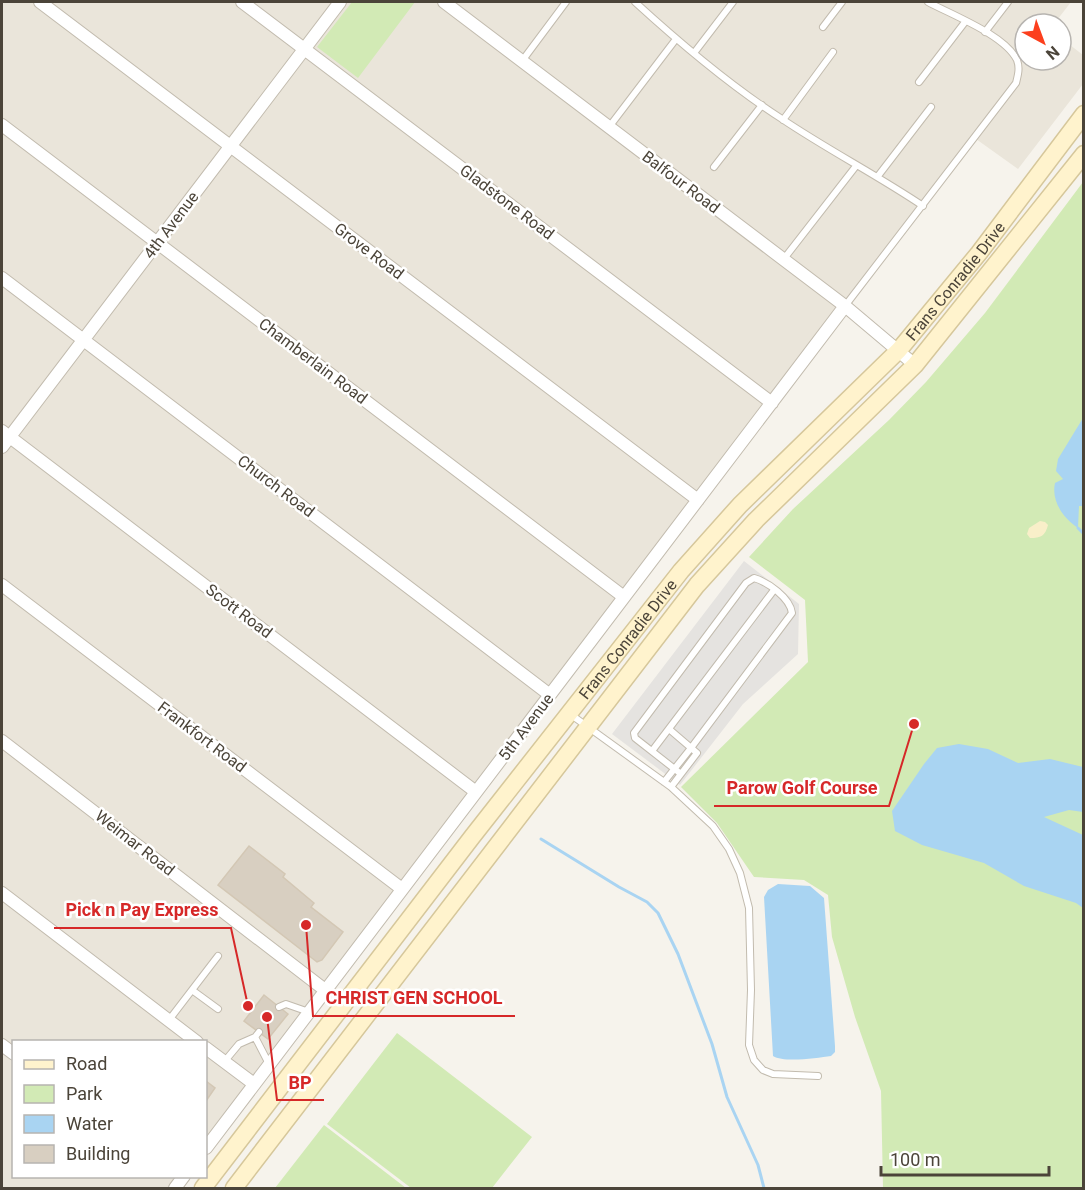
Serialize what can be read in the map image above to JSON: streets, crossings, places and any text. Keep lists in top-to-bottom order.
{
  "streets": {
    "main road": ["Frans Conradie Drive"],
    "street": [
      "Balfour Road",
      "Gladstone Road",
      "4th Avenue",
      "Grove Road",
      "Chamberlain Road",
      "Church Road",
      "Scott Road",
      "5th Avenue",
      "Frankfort Road",
      "Weimar Road"
    ]
  },
  "crossings": [
    ["Balfour Road", "Frans Conradie Drive"],
    ["Balfour Road", "5th Avenue"],
    ["Gladstone Road", "4th Avenue"],
    ["Gladstone Road", "5th Avenue"],
    ["4th Avenue", "Grove Road"],
    ["4th Avenue", "Chamberlain Road"],
    ["4th Avenue", "Church Road"],
    ["4th Avenue", "Scott Road"],
    ["Grove Road", "5th Avenue"],
    ["Chamberlain Road", "5th Avenue"],
    ["Church Road", "5th Avenue"],
    ["Scott Road", "5th Avenue"],
    ["5th Avenue", "Frankfort Road"],
    ["5th Avenue", "Weimar Road"]
  ],
  "places": [
    "Parow Golf Course",
    "CHRIST GEN SCHOOL",
    "Pick n Pay Express",
    "BP"
  ],
  "legend": [
    "Road",
    "Park",
    "Water",
    "Building"
  ],
  "scale_bar": "100 m",
  "north": "bottom right"
}
